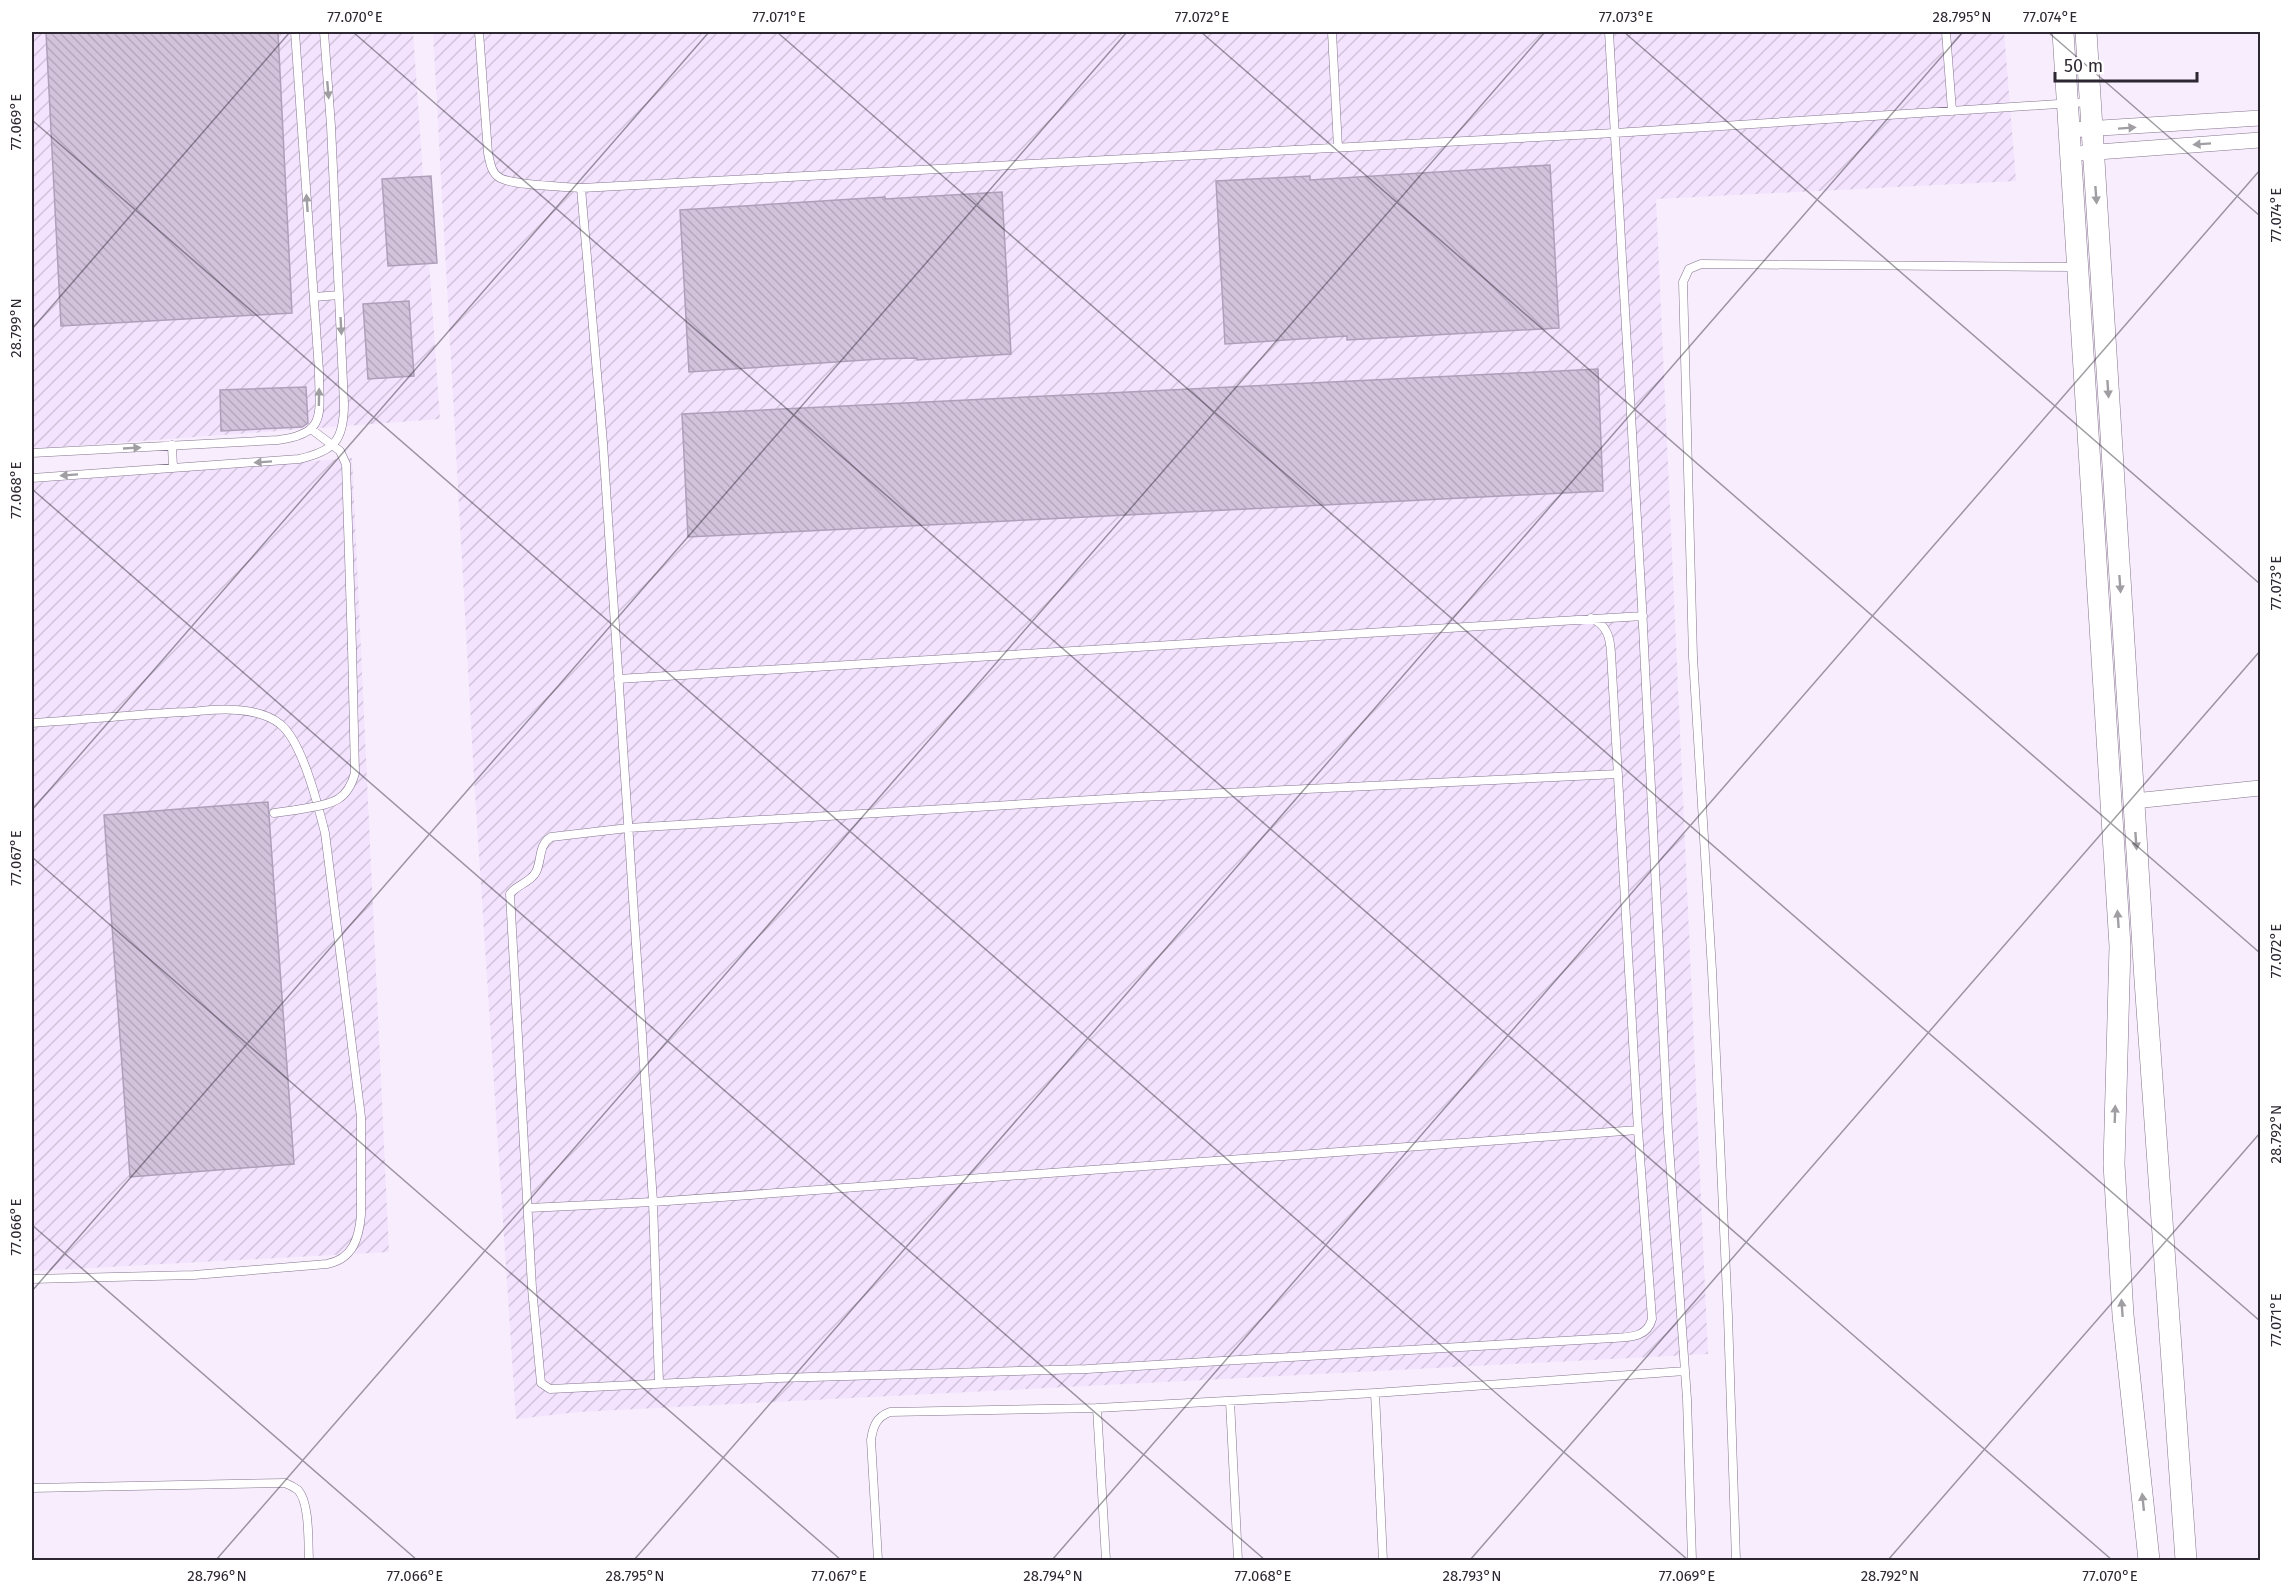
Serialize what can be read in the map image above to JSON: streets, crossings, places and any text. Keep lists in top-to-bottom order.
{
  "scale_bar": "50 m",
  "coordinates": [
    "77.070°E",
    "77.071°E",
    "77.072°E",
    "77.073°E",
    "28.795°N",
    "77.074°E",
    "77.069°E",
    "28.799°N",
    "77.068°E",
    "77.067°E",
    "28.792°N",
    "77.066°E",
    "28.796°N",
    "28.794°N",
    "28.793°N"
  ]
}
